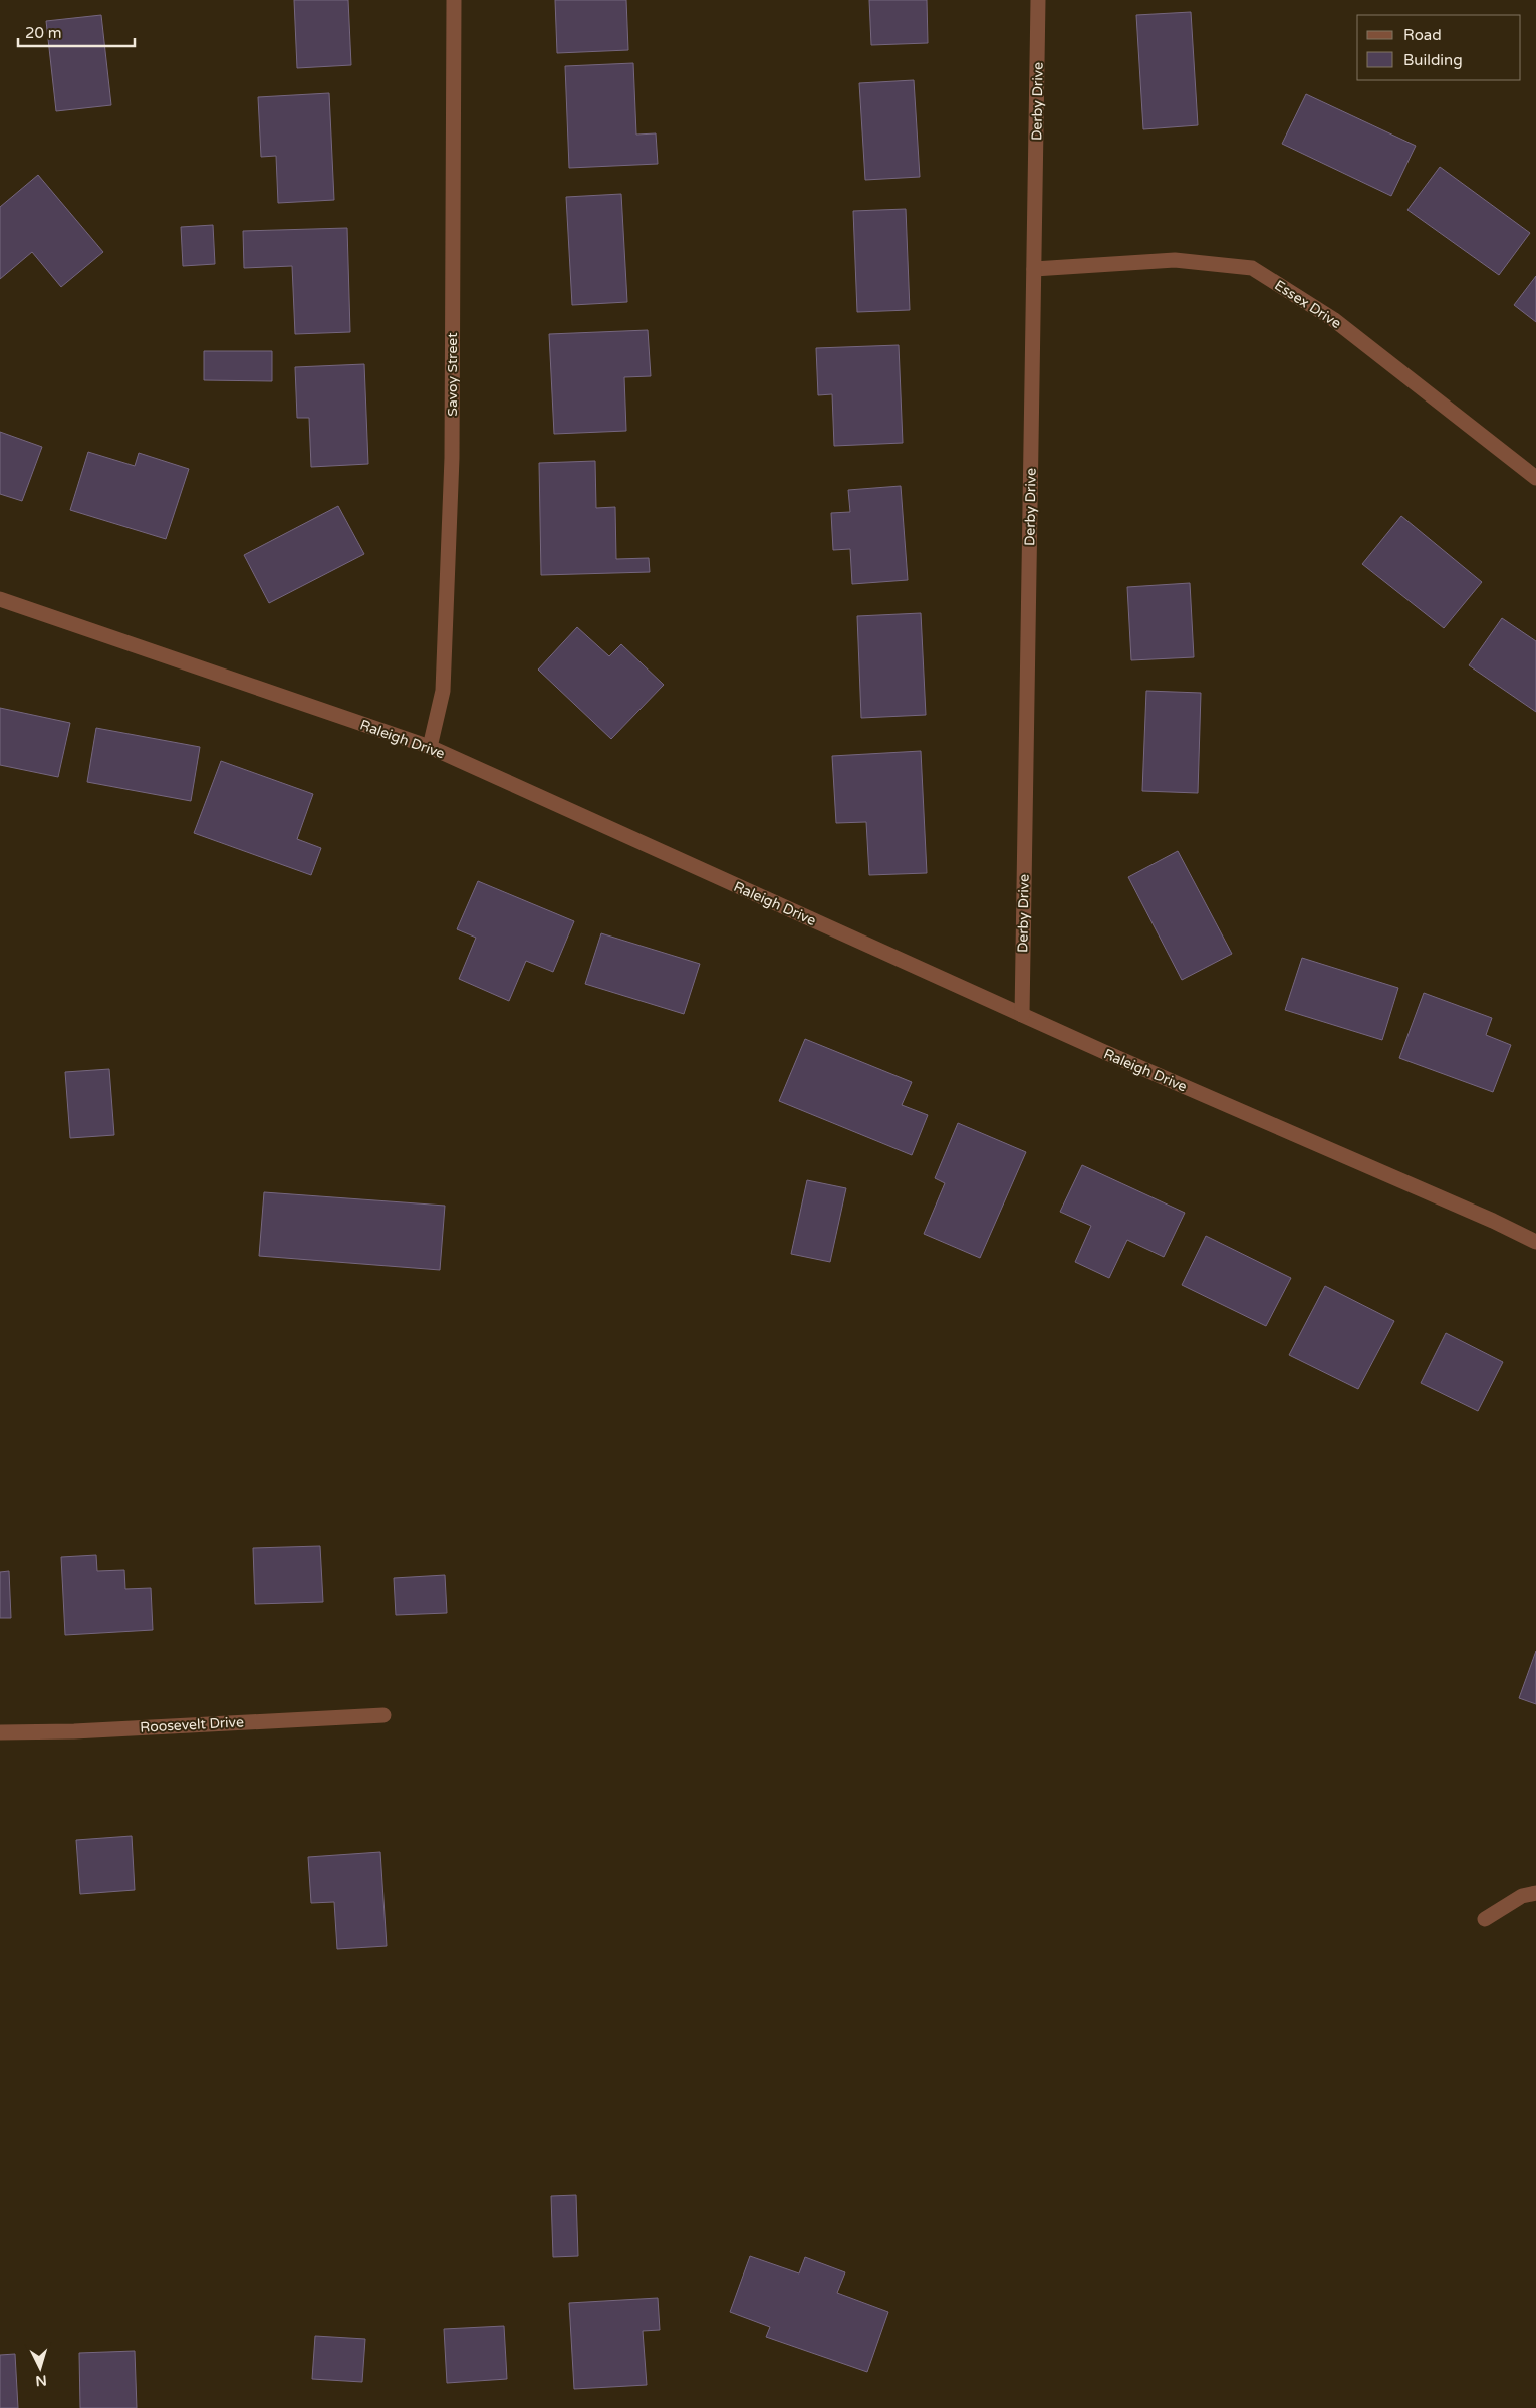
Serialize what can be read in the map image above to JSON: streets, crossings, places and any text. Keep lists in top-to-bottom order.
{
  "streets": {
    "street": [
      "Derby Drive",
      "Essex Drive",
      "Savoy Street",
      "Raleigh Drive",
      "Roosevelt Drive"
    ]
  },
  "crossings": [
    ["Derby Drive", "Essex Drive"],
    ["Derby Drive", "Raleigh Drive"],
    ["Savoy Street", "Raleigh Drive"]
  ],
  "legend": ["Road", "Building"],
  "scale_bar": "20 m",
  "north": "bottom"
}
